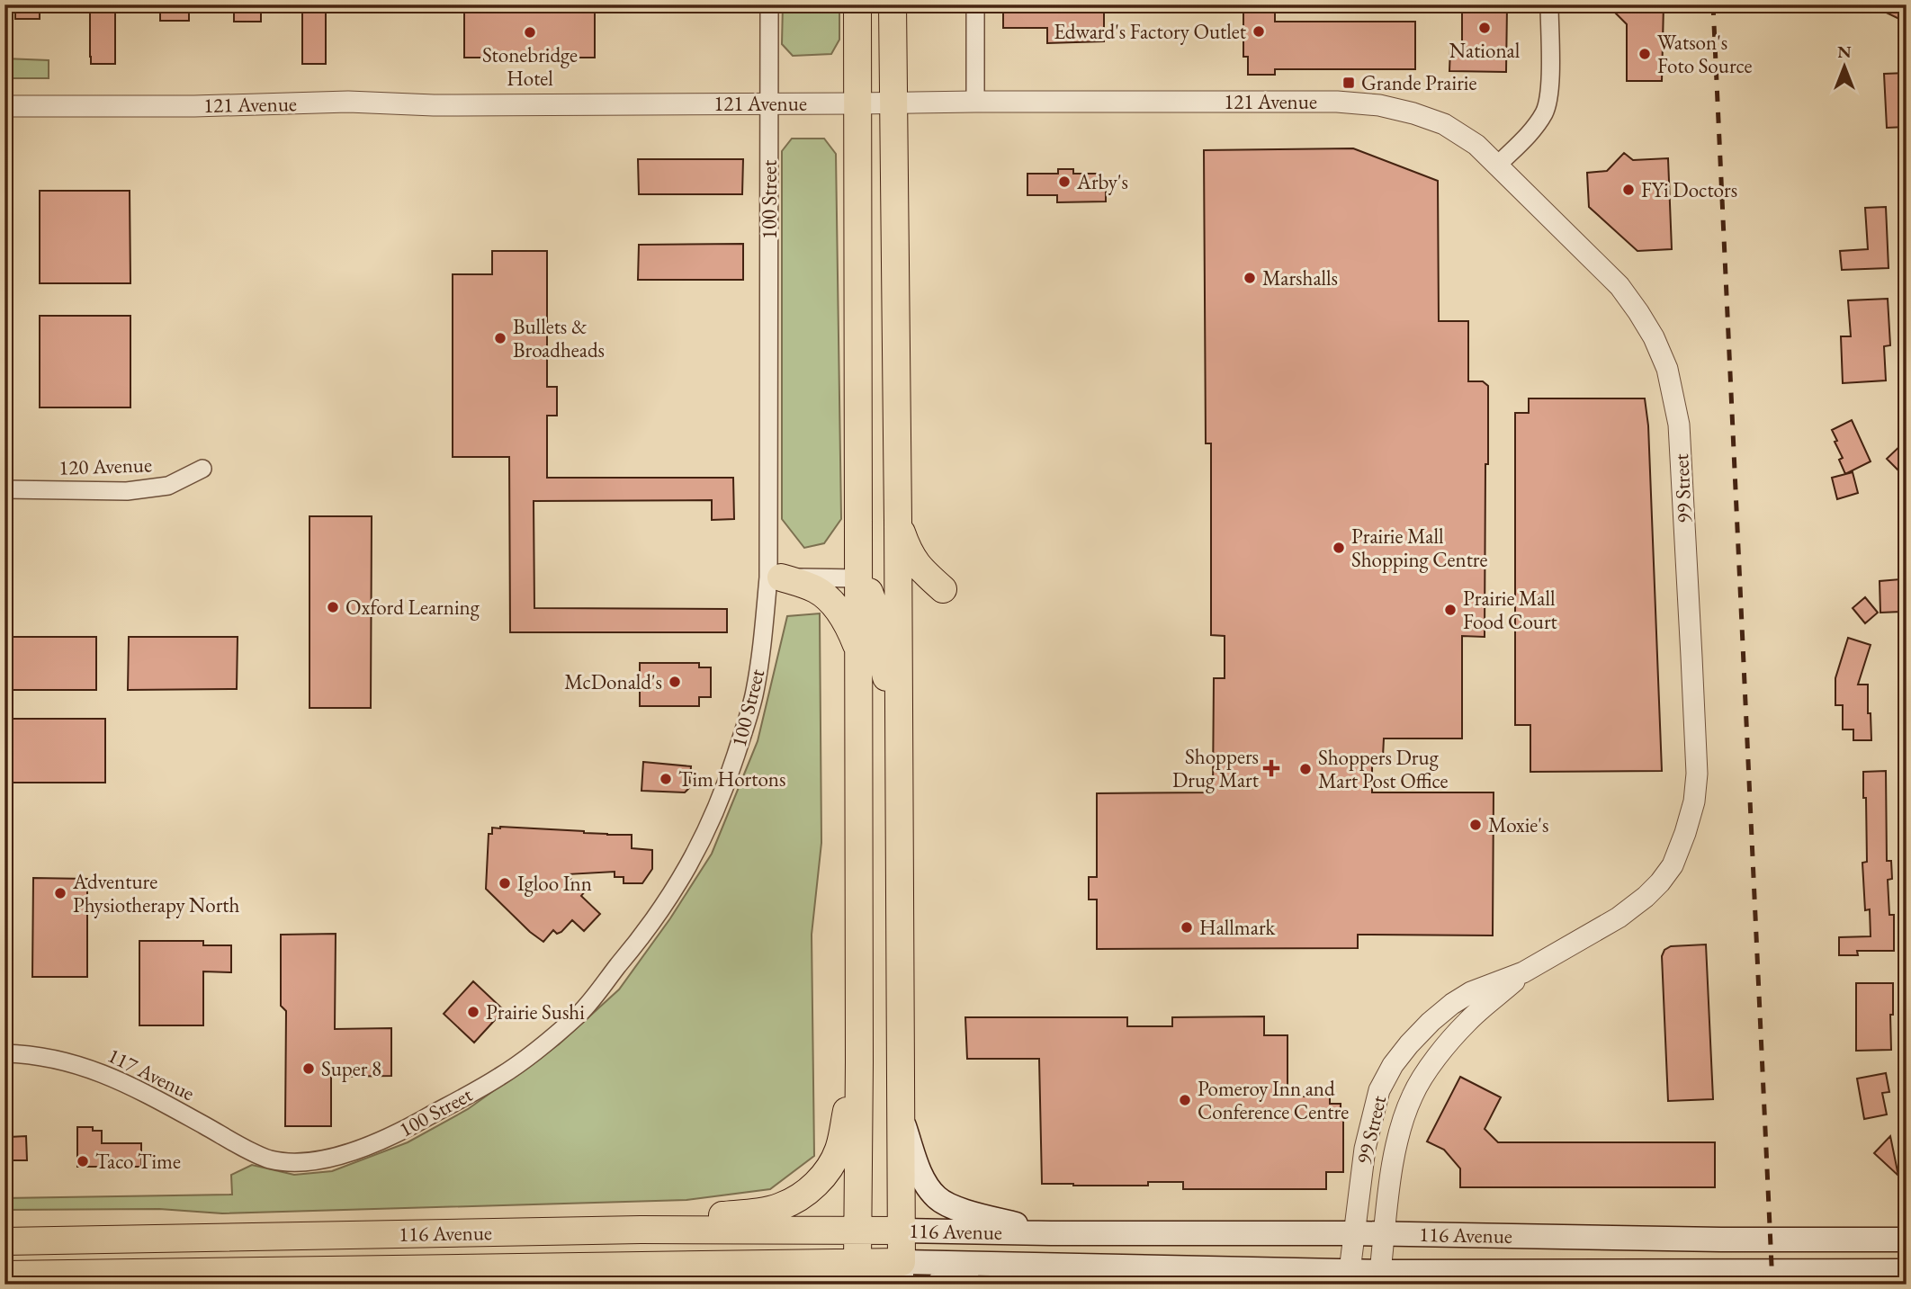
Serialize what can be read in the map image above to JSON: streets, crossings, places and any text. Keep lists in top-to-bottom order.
{
  "streets": {
    "main road": ["116 Avenue"],
    "street": [
      "121 Avenue",
      "100 Street",
      "120 Avenue",
      "99 Street",
      "117 Avenue"
    ]
  },
  "crossings": [
    ["121 Avenue", "100 Street"],
    ["121 Avenue", "99 Street"],
    ["100 Street", "117 Avenue"],
    ["99 Street", "116 Avenue"]
  ],
  "places": {
    "other": [
      "National",
      "Edward's Factory Outlet",
      "Stonebridge Hotel",
      "Watson's Foto Source",
      "Arby's",
      "FYi Doctors",
      "Marshalls",
      "Bullets & Broadheads",
      "Prairie Mall Shopping Centre",
      "Oxford Learning",
      "Prairie Mall Food Court",
      "McDonald's",
      "Shoppers Drug Mart Post Office",
      "Tim Hortons",
      "Moxie's",
      "Igloo Inn",
      "Adventure Physiotherapy North",
      "Hallmark",
      "Prairie Sushi",
      "Super 8",
      "Pomeroy Inn and Conference Centre",
      "Taco Time"
    ],
    "transit": ["Grande Prairie"],
    "health": ["Shoppers Drug Mart"]
  },
  "north": "top"
}
